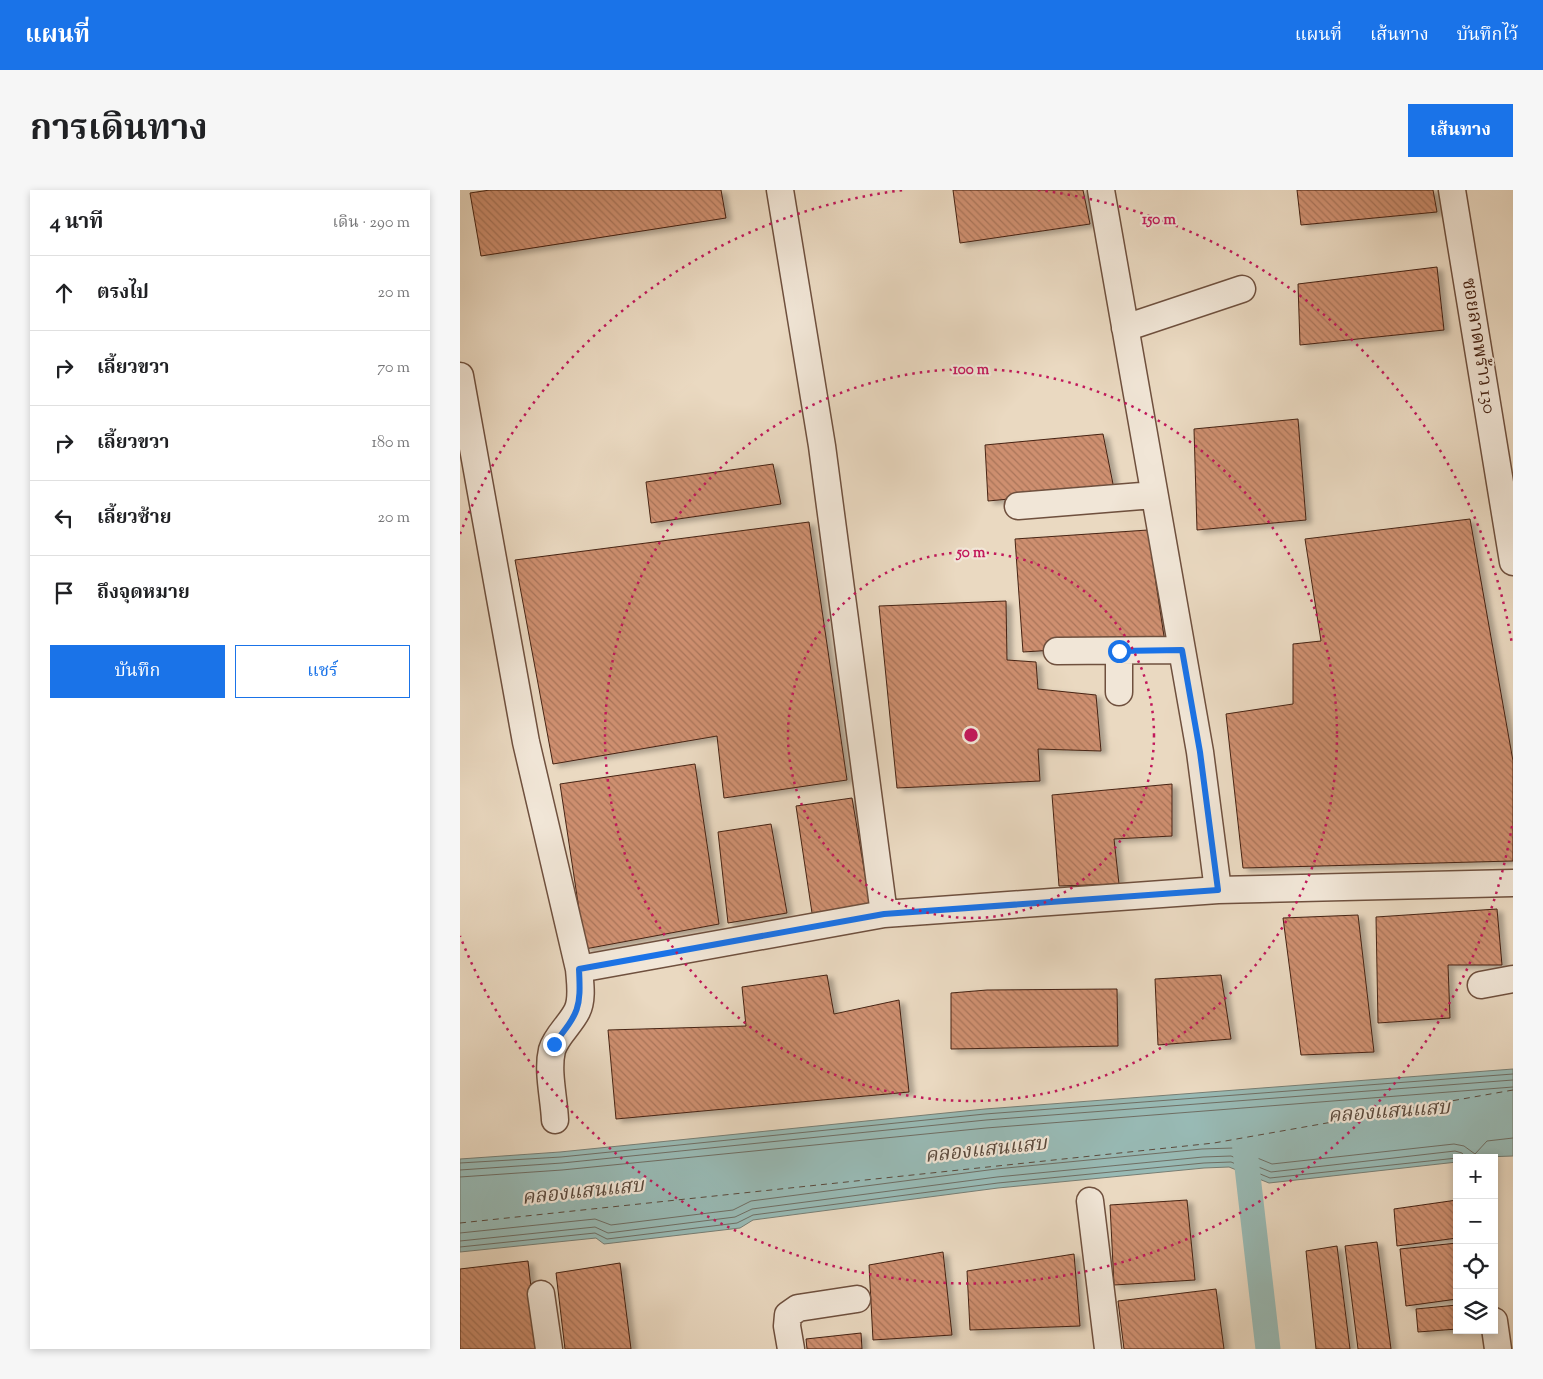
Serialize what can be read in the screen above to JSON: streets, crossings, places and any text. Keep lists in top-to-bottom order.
{
  "streets": {
    "street": ["ซอยลาดพร้าว 130"]
  },
  "water": ["คลองแสนแสบ"],
  "page": {
    "header": "แผนที่",
    "nav": ["แผนที่", "เส้นทาง", "บันทึกไว้"],
    "title": "การเดินทาง",
    "buttons": [
      "เส้นทาง",
      ["บันทึก", "แชร์"]
    ],
    "heading": ["4 นาที", "เดิน · 290 m"],
    "list": [
      ["ตรงไป", "20 m"],
      ["เลี้ยวขวา", "70 m"],
      ["เลี้ยวขวา", "180 m"],
      ["เลี้ยวซ้าย", "20 m"],
      "ถึงจุดหมาย"
    ],
    "map_buttons": ["+", "−"]
  },
  "rings": ["150 m", "100 m", "50 m"]
}
